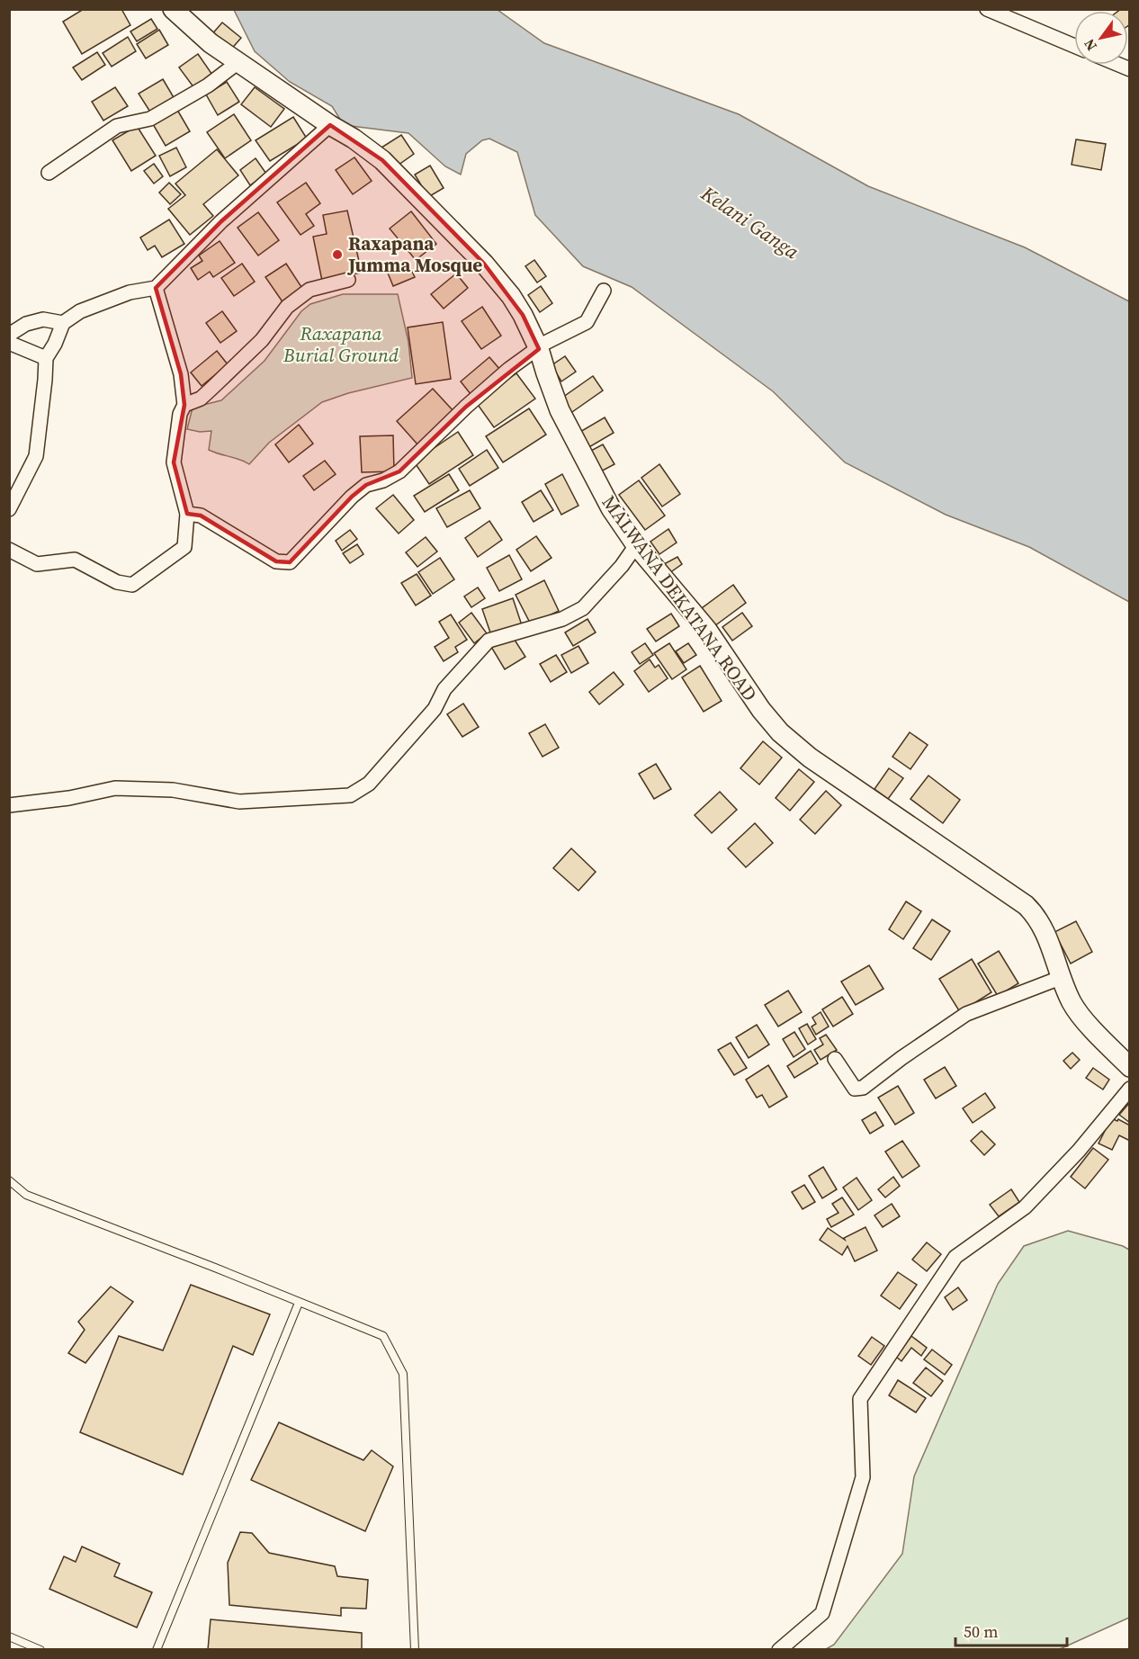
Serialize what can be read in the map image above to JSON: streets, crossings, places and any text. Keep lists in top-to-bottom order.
{
  "streets": {
    "main road": ["MALWANA DEKATANA ROAD"]
  },
  "water": ["Kelani Ganga"],
  "parks": ["Raxapana Burial Ground"],
  "places": ["Raxapana Jumma Mosque"],
  "scale_bar": "50 m",
  "north": "bottom left"
}
